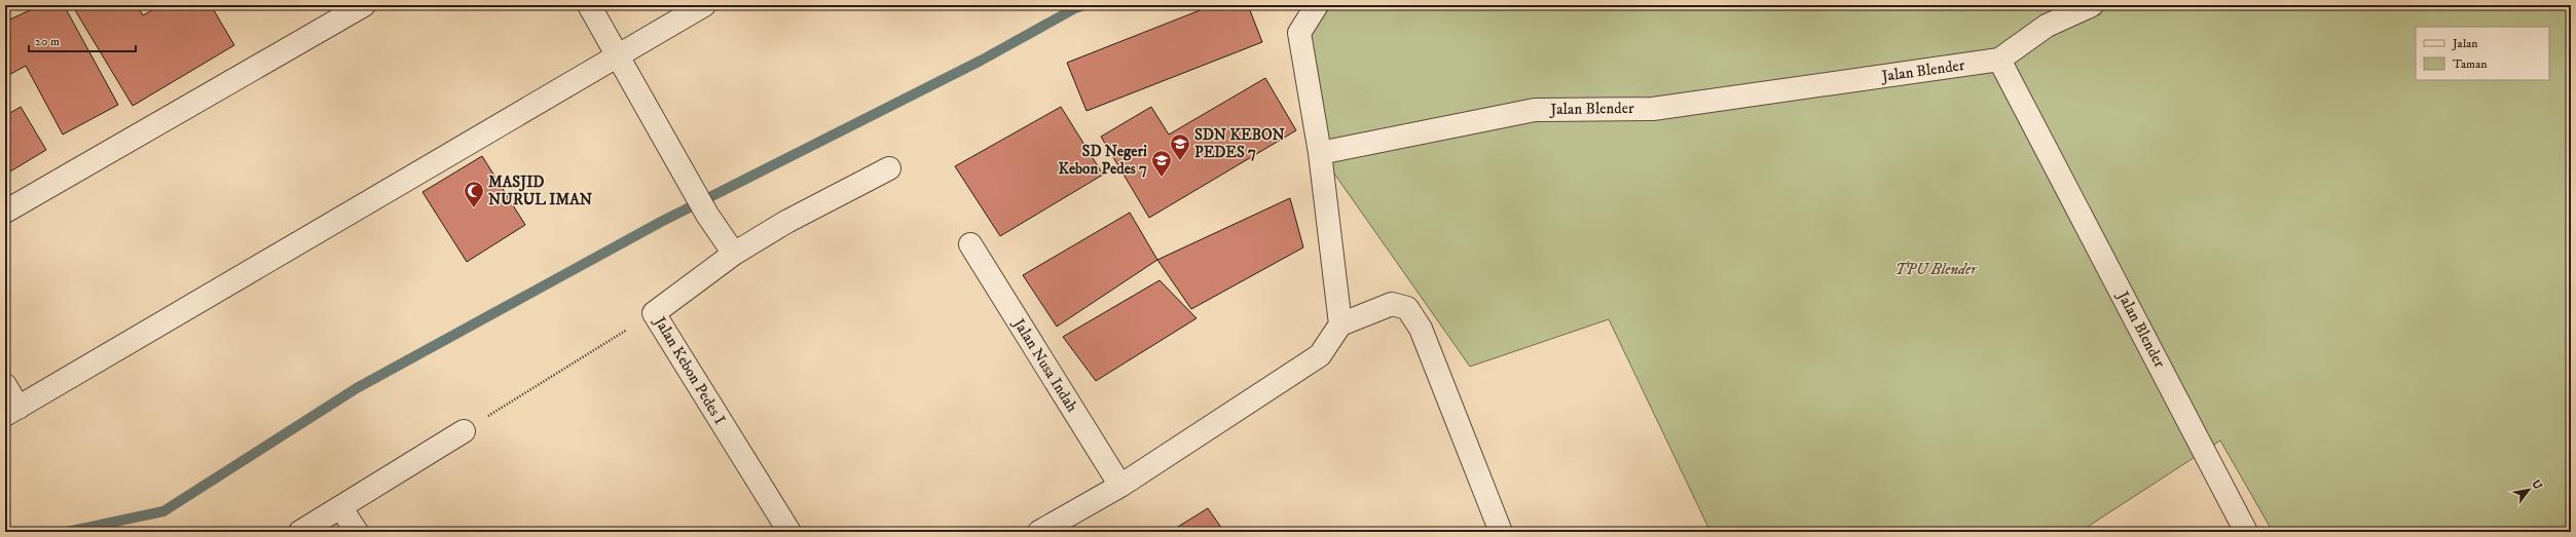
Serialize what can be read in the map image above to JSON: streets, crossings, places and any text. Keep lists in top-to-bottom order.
{
  "streets": {
    "street": ["Jalan Blender", "Jalan Nusa Indah", "Jalan Kebon Pedes I"]
  },
  "parks": ["TPU Blender"],
  "places": {
    "school or university": ["SDN KEBON PEDES 7", "SD Negeri Kebon Pedes 7"],
    "mosque": ["MASJID NURUL IMAN"]
  },
  "legend": ["Jalan", "Taman"],
  "scale_bar": "20 m",
  "north": "top right"
}
